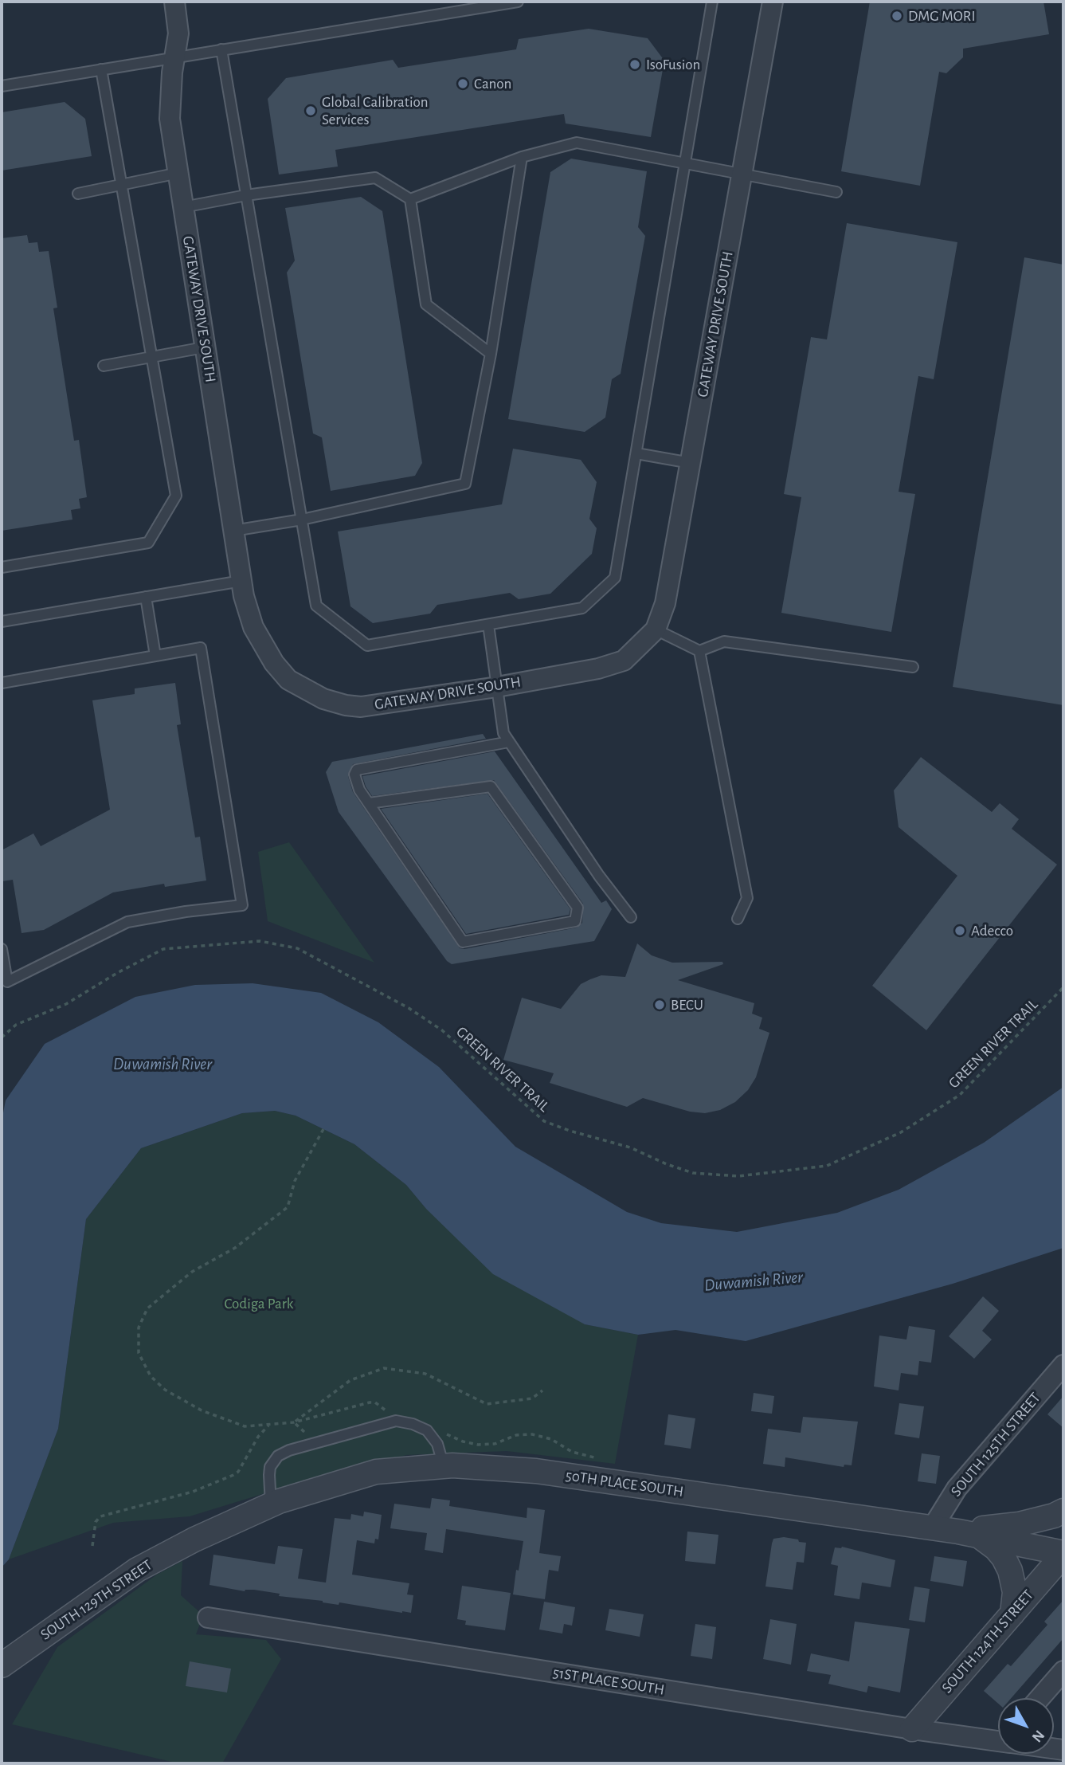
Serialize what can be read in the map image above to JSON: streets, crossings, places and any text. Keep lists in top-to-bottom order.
{
  "streets": {
    "street": [
      "GATEWAY DRIVE SOUTH",
      "SOUTH 125TH STREET",
      "50TH PLACE SOUTH",
      "SOUTH 129TH STREET",
      "SOUTH 124TH STREET",
      "51ST PLACE SOUTH"
    ],
    "path": ["GREEN RIVER TRAIL"]
  },
  "crossings": [
    ["SOUTH 125TH STREET", "50TH PLACE SOUTH"],
    ["50TH PLACE SOUTH", "SOUTH 129TH STREET"],
    ["50TH PLACE SOUTH", "SOUTH 124TH STREET"],
    ["SOUTH 124TH STREET", "51ST PLACE SOUTH"]
  ],
  "water": ["Duwamish River"],
  "parks": ["Codiga Park"],
  "places": [
    "DMG MORI",
    "IsoFusion",
    "Canon",
    "Global Calibration Services",
    "Adecco",
    "BECU"
  ],
  "north": "bottom right"
}
